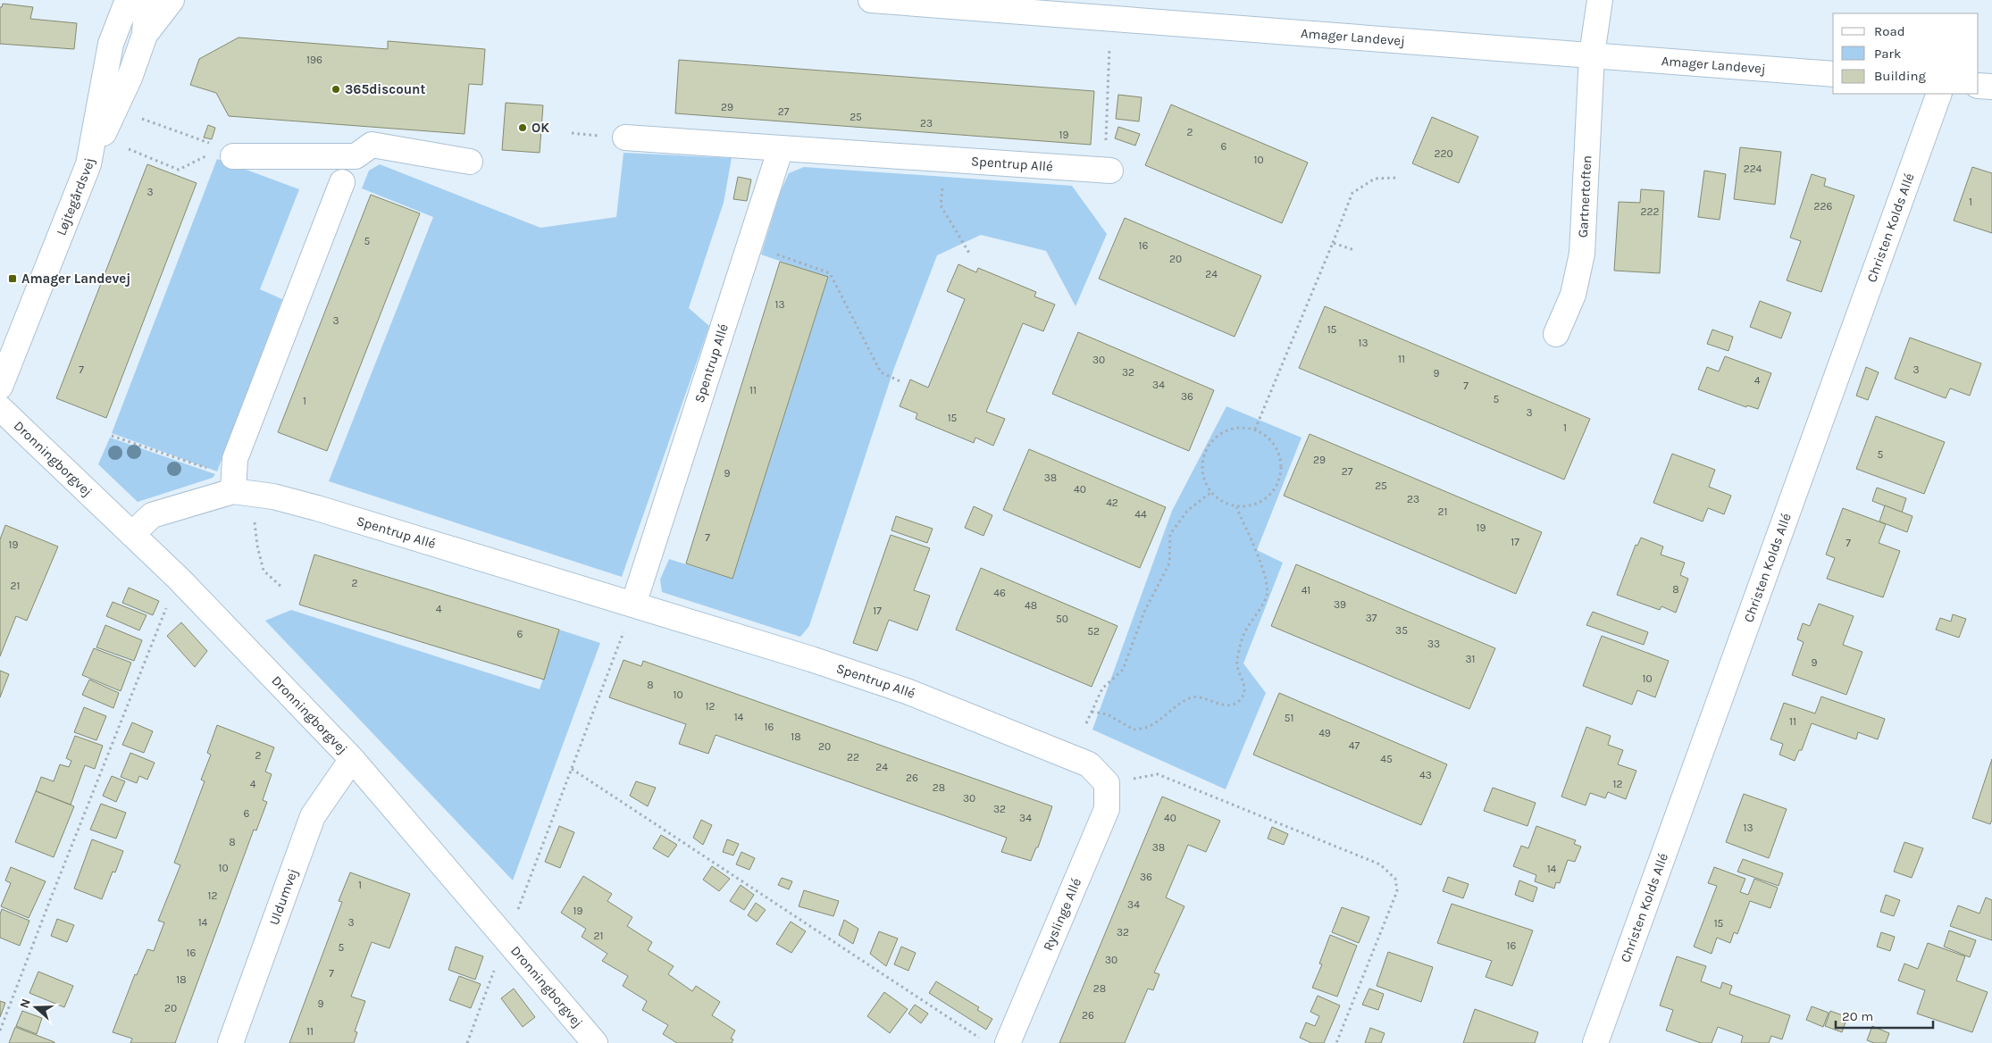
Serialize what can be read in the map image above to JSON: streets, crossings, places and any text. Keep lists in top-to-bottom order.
{
  "streets": {
    "street": [
      "Amager Landevej",
      "Spentrup Allé",
      "Løjtegårdsvej",
      "Gartnertoften",
      "Christen Kolds Allé",
      "Dronningborgvej",
      "Uldumvej",
      "Ryslinge Allé"
    ]
  },
  "crossings": [
    ["Amager Landevej", "Gartnertoften"],
    ["Spentrup Allé", "Dronningborgvej"],
    ["Spentrup Allé", "Ryslinge Allé"],
    ["Dronningborgvej", "Uldumvej"]
  ],
  "places": {
    "other": ["365discount", "OK"],
    "transit": ["Amager Landevej"]
  },
  "house_numbers": [
    "196",
    "29",
    "27",
    "25",
    "23",
    "2",
    "19",
    "6",
    "220",
    "10",
    "224",
    "3",
    "1",
    "226",
    "222",
    "5",
    "16",
    "20",
    "24",
    "13",
    "3",
    "15",
    "13",
    "11",
    "30",
    "7",
    "3",
    "32",
    "9",
    "4",
    "34",
    "7",
    "11",
    "36",
    "5",
    "1",
    "3",
    "15",
    "1",
    "5",
    "29",
    "27",
    "9",
    "38",
    "25",
    "40",
    "23",
    "42",
    "21",
    "44",
    "19",
    "7",
    "17",
    "7",
    "19",
    "2",
    "21",
    "8",
    "41",
    "46",
    "39",
    "48",
    "4",
    "17",
    "37",
    "50",
    "35",
    "52",
    "6",
    "33",
    "31",
    "9",
    "10",
    "8",
    "10",
    "12",
    "14",
    "51",
    "11",
    "16",
    "49",
    "18",
    "47",
    "20",
    "2",
    "22",
    "45",
    "24",
    "43",
    "26",
    "4",
    "12",
    "28",
    "30",
    "32",
    "6",
    "34",
    "40",
    "13",
    "8",
    "38",
    "10",
    "14",
    "36",
    "1",
    "12",
    "34",
    "19",
    "14",
    "3",
    "15",
    "32",
    "21",
    "16",
    "5",
    "16",
    "30",
    "7",
    "18",
    "28",
    "9",
    "20",
    "26",
    "11"
  ],
  "legend": ["Road", "Park", "Building"],
  "scale_bar": "20 m",
  "north": "left"
}
